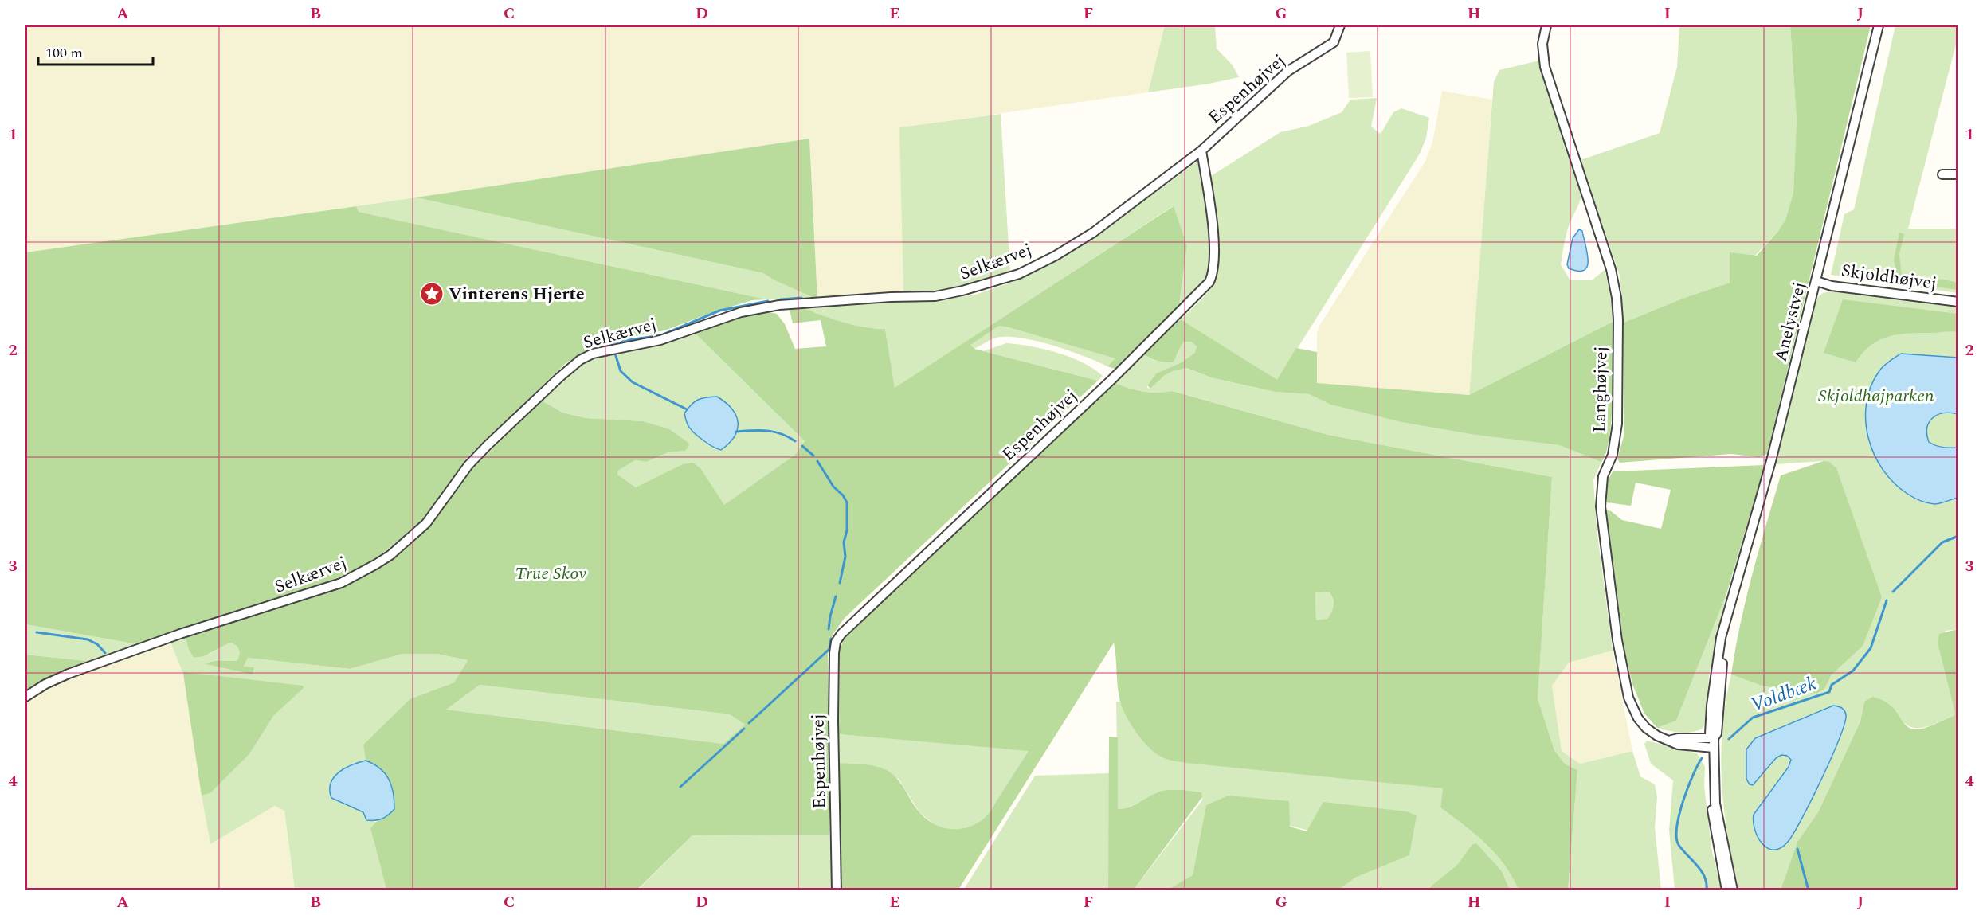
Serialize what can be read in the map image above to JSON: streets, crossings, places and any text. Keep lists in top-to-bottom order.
{
  "streets": {
    "street": [
      "Espenhøjvej",
      "Selkærvej",
      "Skjoldhøjvej",
      "Anelystvej",
      "Langhøjvej"
    ]
  },
  "crossings": [
    ["Espenhøjvej", "Selkærvej"],
    ["Skjoldhøjvej", "Anelystvej"],
    ["Anelystvej", "Langhøjvej"]
  ],
  "water": ["Voldbæk"],
  "parks": ["Skjoldhøjparken", "True Skov"],
  "places": {
    "place": ["Vinterens Hjerte"]
  },
  "scale_bar": "100 m",
  "grid": {
    "columns": [
      "A",
      "B",
      "C",
      "D",
      "E",
      "F",
      "G",
      "H",
      "I",
      "J"
    ],
    "rows": [
      "1",
      "2",
      "3",
      "4"
    ]
  }
}
